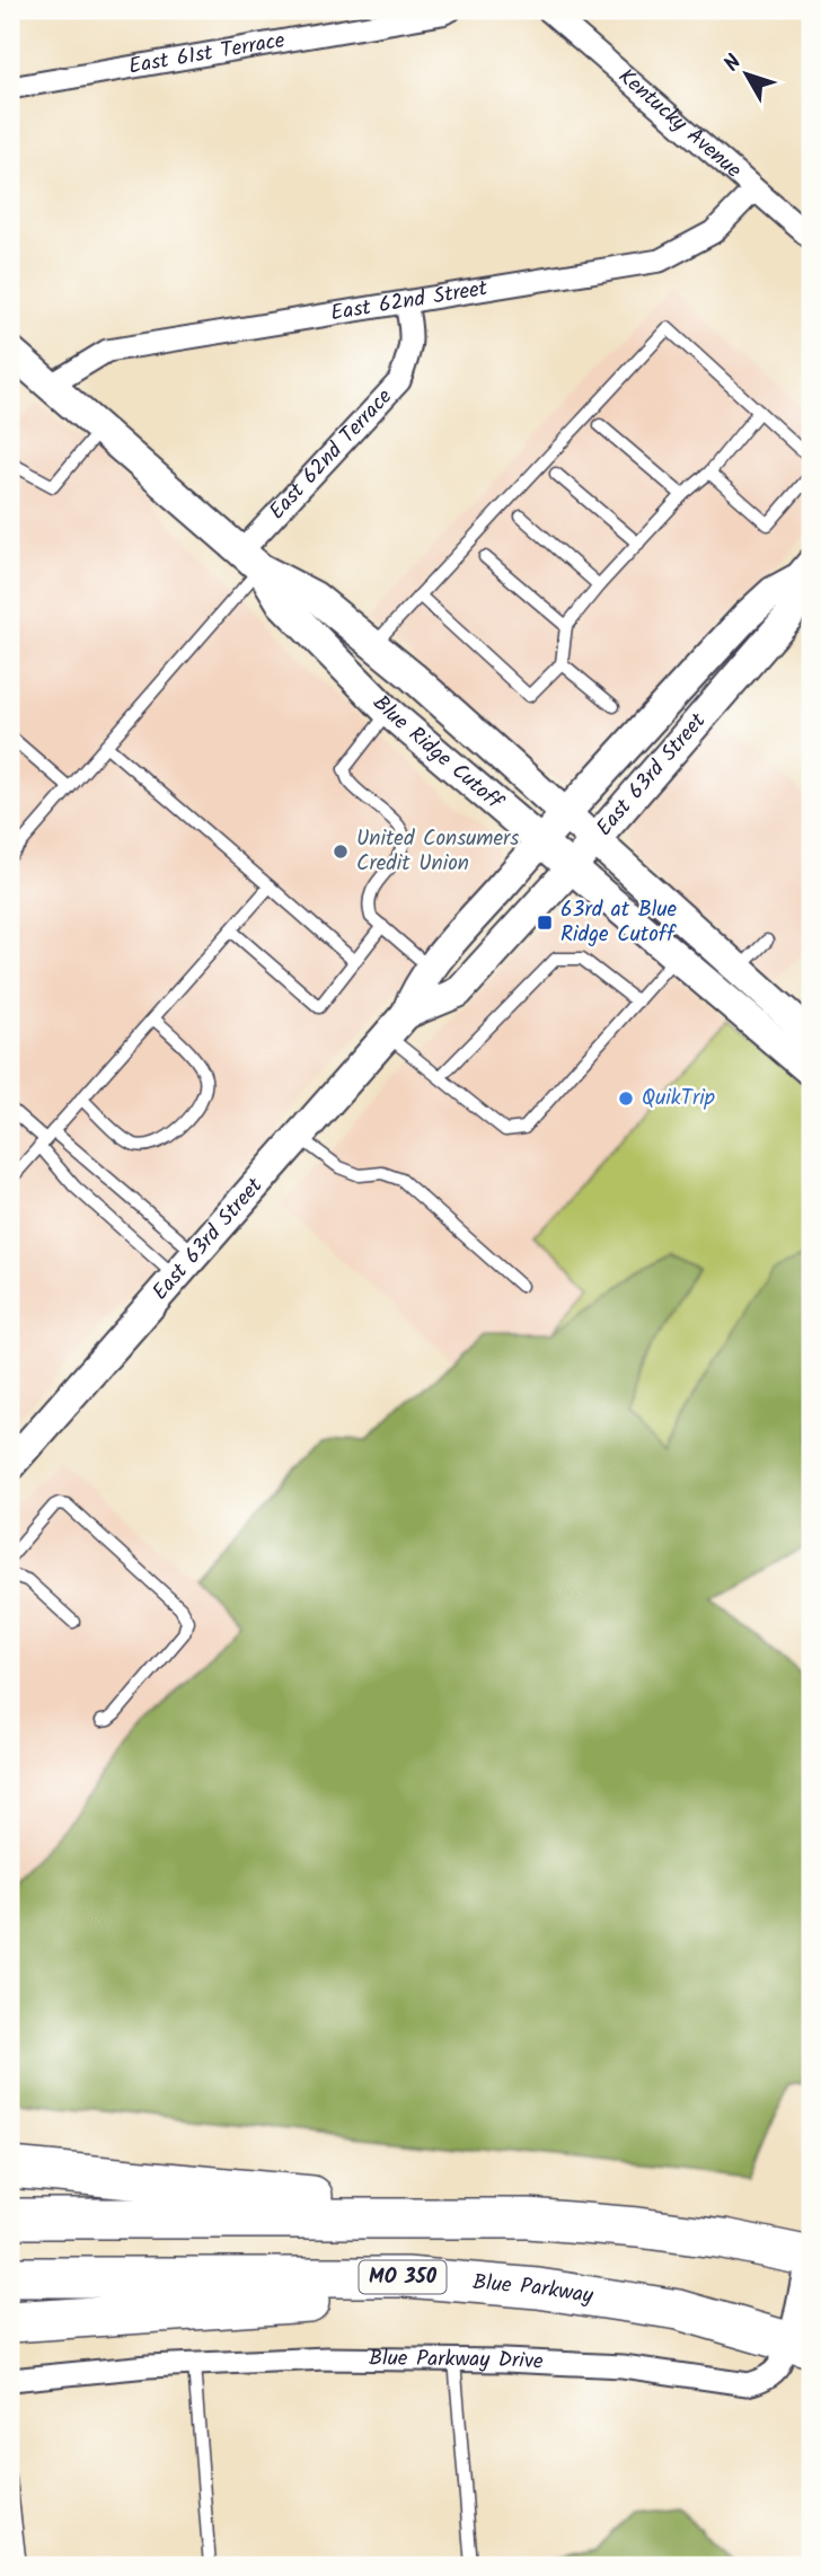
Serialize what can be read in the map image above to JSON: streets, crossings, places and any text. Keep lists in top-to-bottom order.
{
  "streets": {
    "highway": ["MO 350", "Blue Parkway"],
    "main road": ["Blue Ridge Cutoff", "East 63rd Street"],
    "street": [
      "East 61st Terrace",
      "Kentucky Avenue",
      "East 62nd Street",
      "East 62nd Terrace",
      "Blue Parkway Drive"
    ]
  },
  "crossings": [
    ["Kentucky Avenue", "East 62nd Street"],
    ["East 62nd Street", "East 62nd Terrace"],
    ["East 62nd Street", "Blue Ridge Cutoff"],
    ["East 62nd Terrace", "Blue Ridge Cutoff"],
    ["Blue Ridge Cutoff", "East 63rd Street"],
    ["Blue Parkway", "Blue Parkway Drive"]
  ],
  "places": {
    "other": ["United Consumers Credit Union", "QuikTrip"],
    "transit": ["63rd at Blue Ridge Cutoff"]
  },
  "north": "top left"
}
